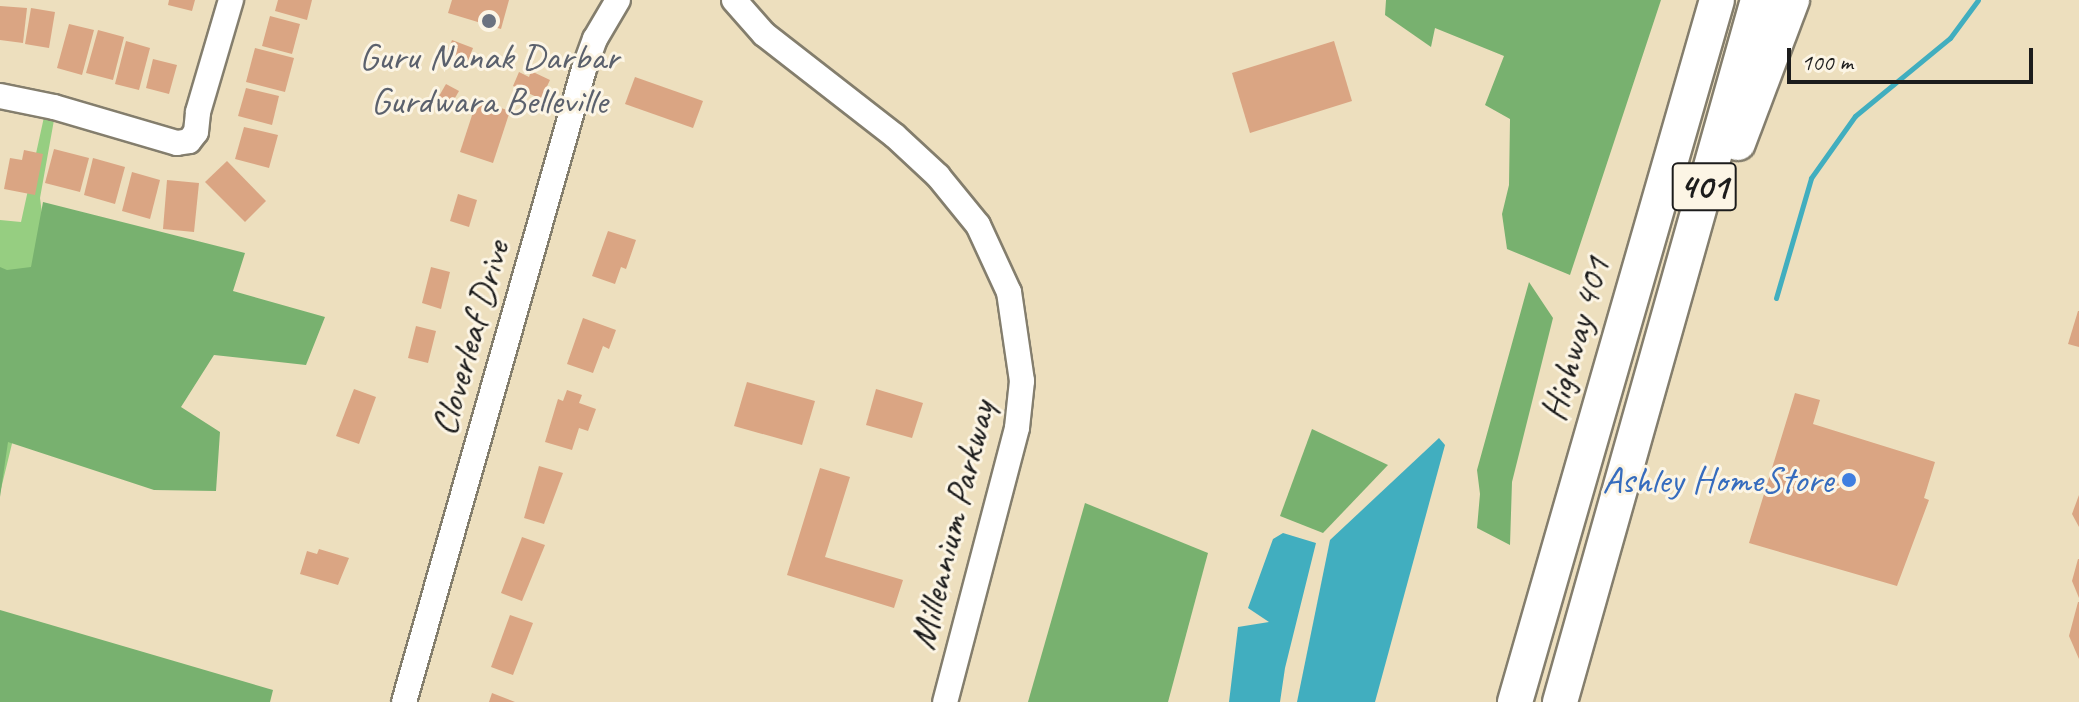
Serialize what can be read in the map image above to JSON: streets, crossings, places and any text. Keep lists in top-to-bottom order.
{
  "streets": {
    "highway": ["401", "Highway 401"],
    "street": ["Cloverleaf Drive", "Millennium Parkway"]
  },
  "places": ["Guru Nanak Darbar Gurdwara Belleville", "Ashley HomeStore"],
  "scale_bar": "100 m"
}
